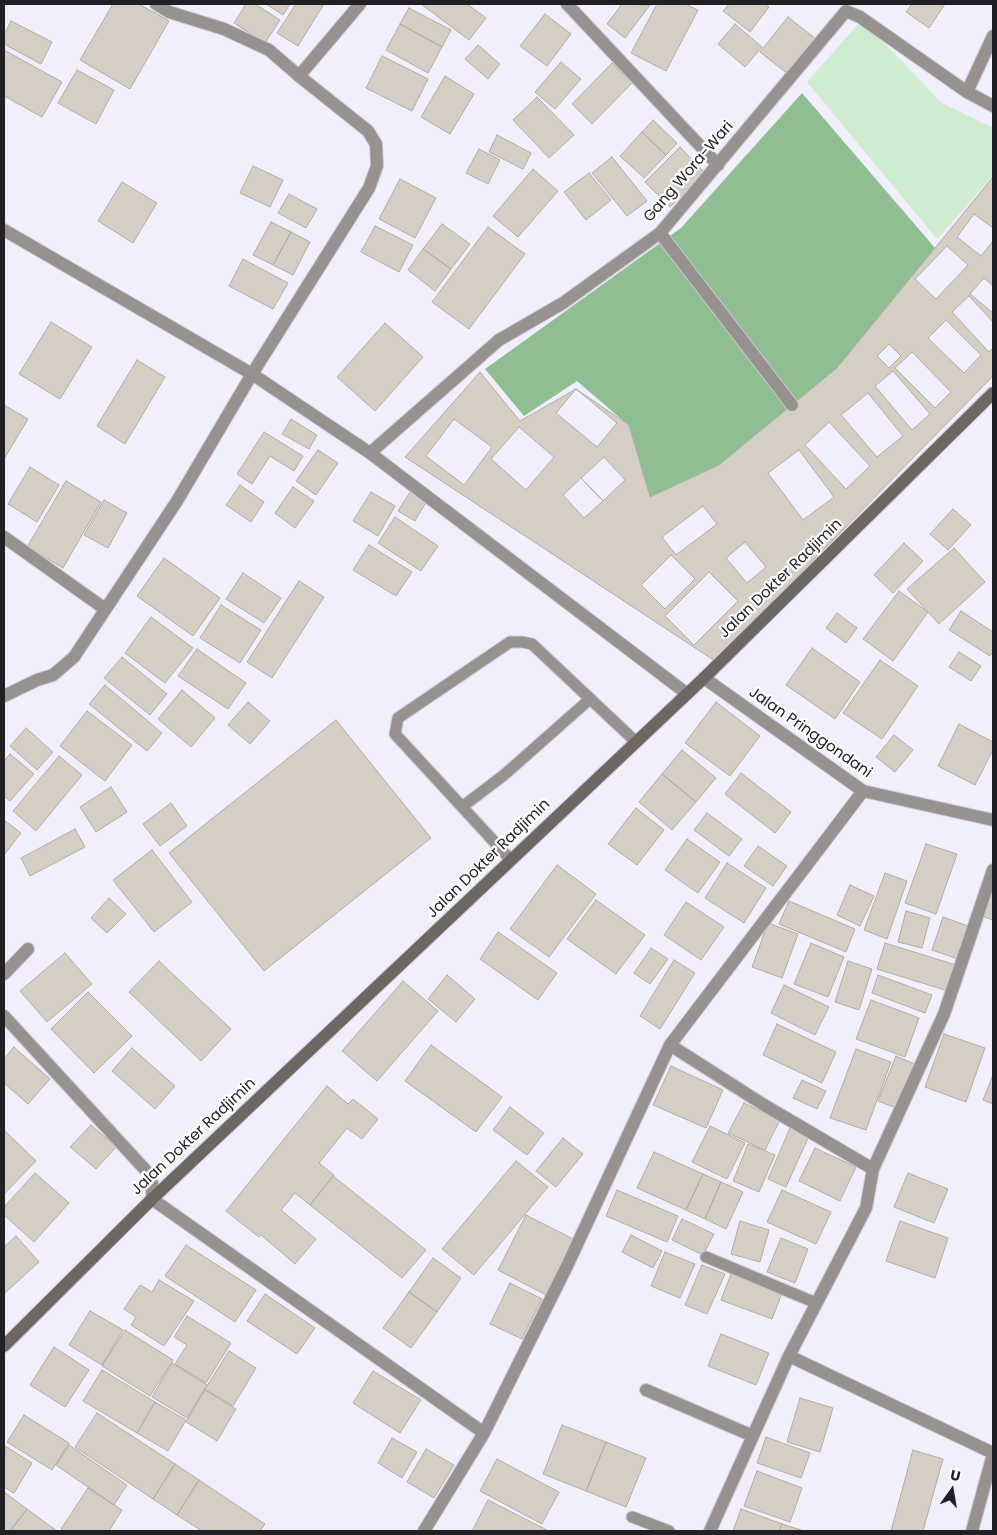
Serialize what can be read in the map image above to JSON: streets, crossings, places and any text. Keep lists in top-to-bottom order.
{
  "streets": {
    "main road": ["Jalan Dokter Radjimin"],
    "street": ["Gang Wora-Wari", "Jalan Pringgondani"]
  },
  "crossings": [
    ["Jalan Dokter Radjimin", "Jalan Pringgondani"]
  ],
  "north": "top"
}
